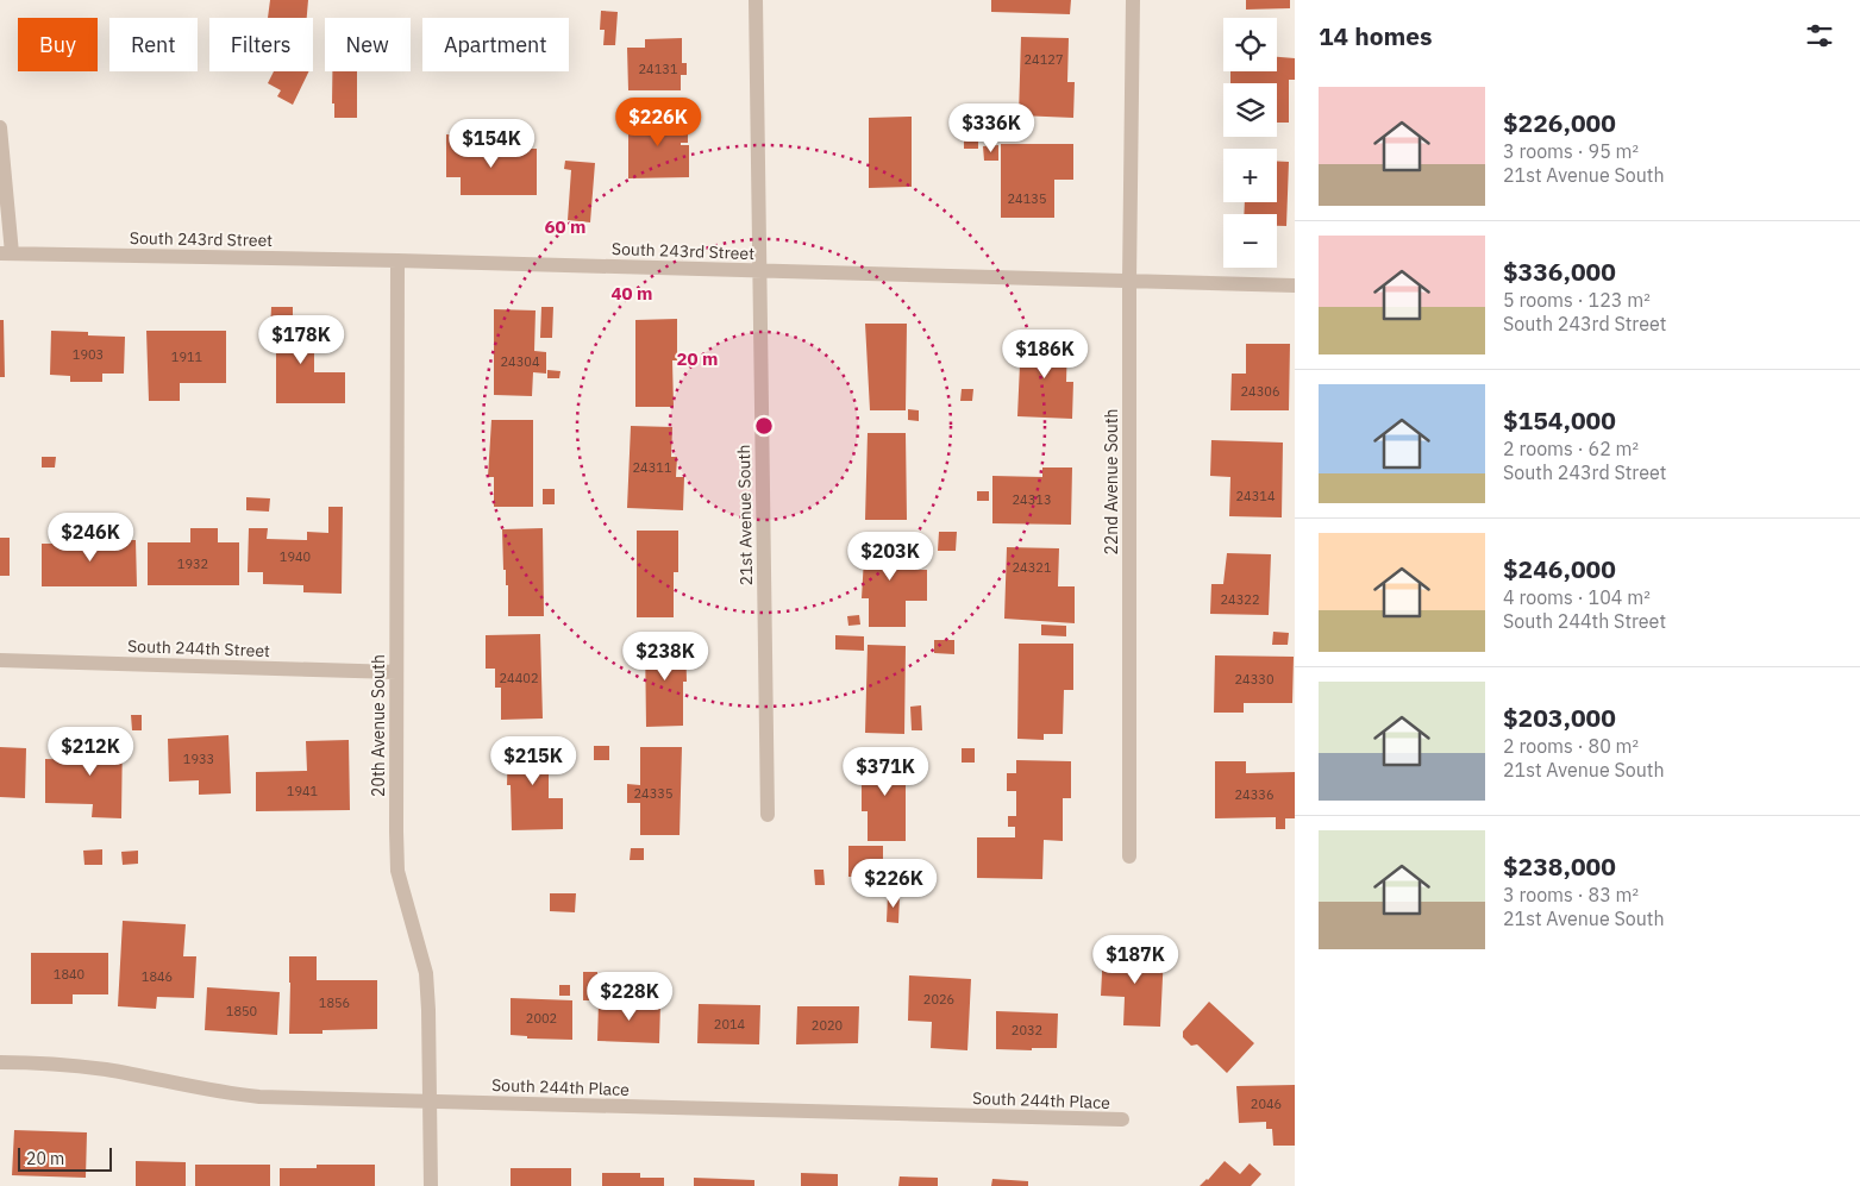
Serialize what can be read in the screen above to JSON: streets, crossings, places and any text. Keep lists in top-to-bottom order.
{
  "streets": {
    "street": [
      "South 243rd Street",
      "22nd Avenue South",
      "21st Avenue South",
      "South 244th Street",
      "20th Avenue South",
      "South 244th Place"
    ]
  },
  "crossings": [
    ["South 243rd Street", "22nd Avenue South"],
    ["South 243rd Street", "21st Avenue South"],
    ["South 243rd Street", "20th Avenue South"],
    ["South 244th Street", "20th Avenue South"],
    ["20th Avenue South", "South 244th Place"]
  ],
  "house_numbers": [
    "24127",
    "24131",
    "24135",
    "1903",
    "1911",
    "24304",
    "24306",
    "24311",
    "24314",
    "24313",
    "1940",
    "1932",
    "24321",
    "24322",
    "24402",
    "24330",
    "1933",
    "1941",
    "24335",
    "24336",
    "1840",
    "1846",
    "2026",
    "1856",
    "1850",
    "2002",
    "2014",
    "2020",
    "2032",
    "2046"
  ],
  "scale_bar": "20 m",
  "page": {
    "heading": "14 homes",
    "map_buttons": ["+", "−"],
    "chip": [
      "Buy",
      "Rent",
      "Filters",
      "New",
      "Apartment"
    ],
    "list": [
      {
        "name": "$226,000",
        "note": "3 rooms · 95 m² · 21st Avenue South"
      },
      {
        "name": "$336,000",
        "note": "5 rooms · 123 m² · South 243rd Street"
      },
      {
        "name": "$154,000",
        "note": "2 rooms · 62 m² · South 243rd Street"
      },
      {
        "name": "$246,000",
        "note": "4 rooms · 104 m² · South 244th Street"
      },
      {
        "name": "$203,000",
        "note": "2 rooms · 80 m² · 21st Avenue South"
      },
      {
        "name": "$238,000",
        "note": "3 rooms · 83 m² · 21st Avenue South"
      }
    ],
    "price": [
      "$226K",
      "$336K",
      "$154K",
      "$178K",
      "$186K",
      "$246K",
      "$203K",
      "$238K",
      "$212K",
      "$215K",
      "$371K",
      "$226K",
      "$187K",
      "$228K"
    ],
    "scale": "20 m"
  },
  "rings": ["60 m", "40 m", "20 m"]
}
